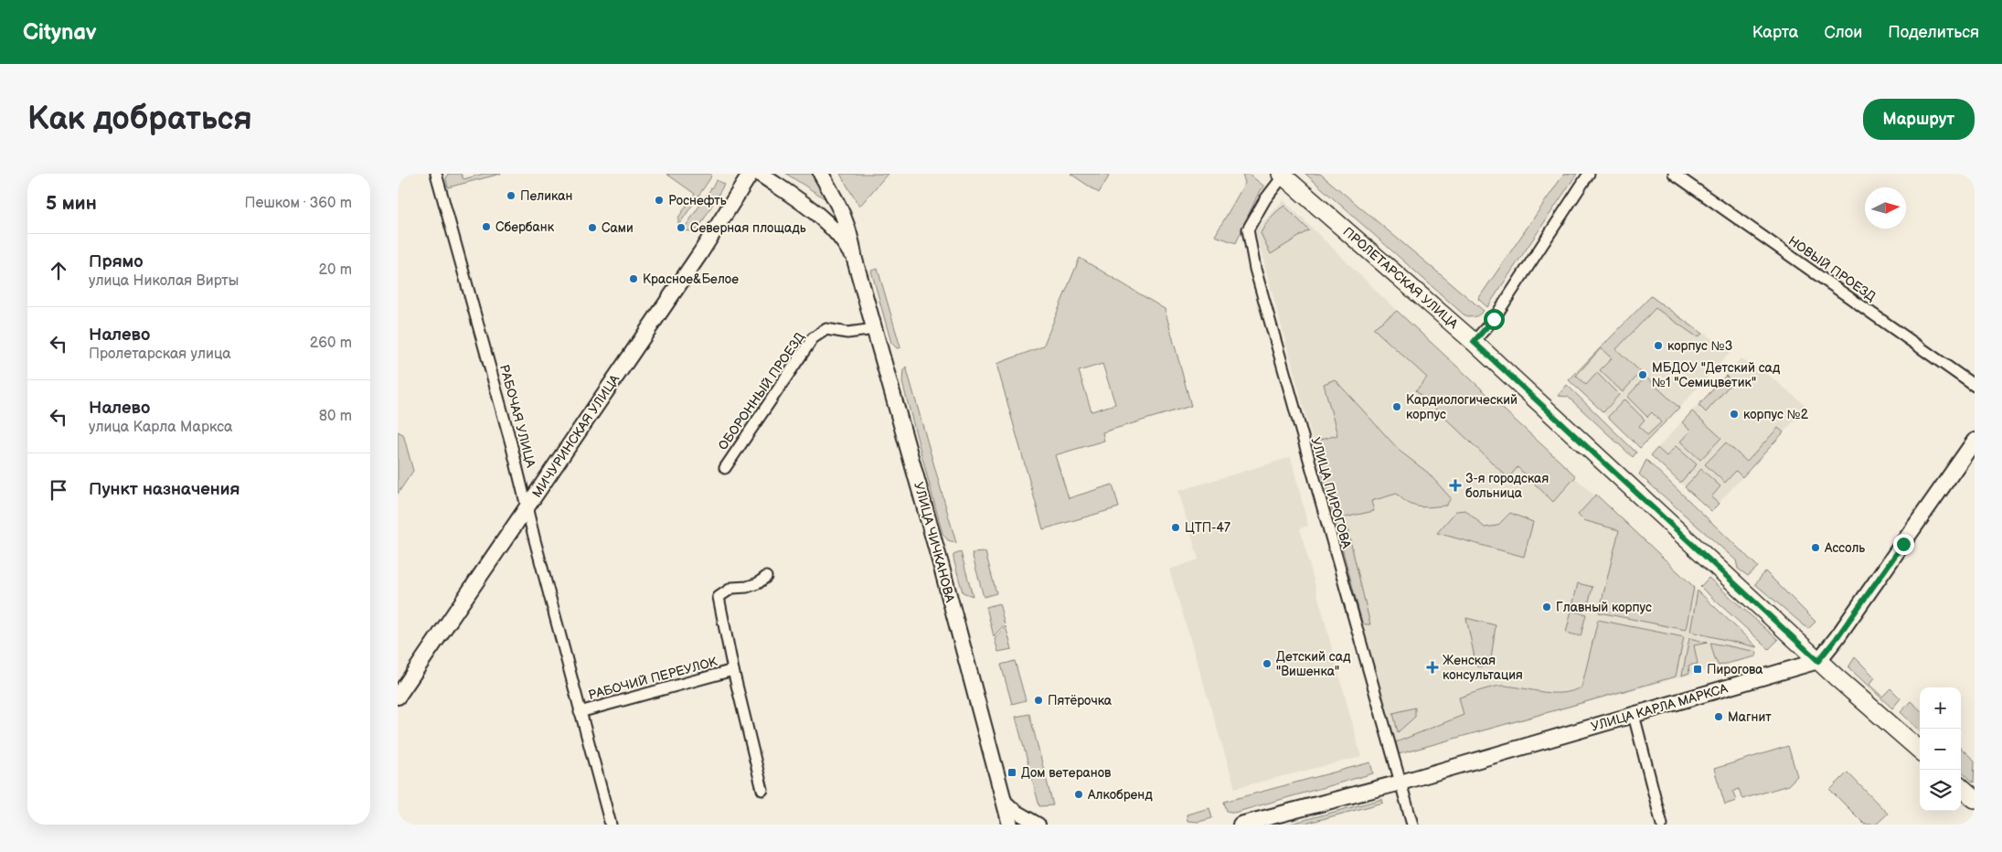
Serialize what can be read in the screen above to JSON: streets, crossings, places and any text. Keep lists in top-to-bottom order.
{
  "streets": {
    "main road": [
      "ПРОЛЕТАРСКАЯ УЛИЦА",
      "МИЧУРИНСКАЯ УЛИЦА",
      "УЛИЦА ЧИЧКАНОВА",
      "УЛИЦА КАРЛА МАРКСА"
    ],
    "street": [
      "НОВЫЙ ПРОЕЗД",
      "ОБОРОННЫЙ ПРОЕЗД",
      "РАБОЧАЯ УЛИЦА",
      "УЛИЦА ПИРОГОВА",
      "РАБОЧИЙ ПЕРЕУЛОК"
    ]
  },
  "crossings": [
    ["ПРОЛЕТАРСКАЯ УЛИЦА", "УЛИЦА ПИРОГОВА"],
    ["ПРОЛЕТАРСКАЯ УЛИЦА", "УЛИЦА КАРЛА МАРКСА"],
    ["ОБОРОННЫЙ ПРОЕЗД", "УЛИЦА ЧИЧКАНОВА"],
    ["РАБОЧАЯ УЛИЦА", "МИЧУРИНСКАЯ УЛИЦА"],
    ["РАБОЧАЯ УЛИЦА", "РАБОЧИЙ ПЕРЕУЛОК"],
    ["УЛИЦА ПИРОГОВА", "УЛИЦА КАРЛА МАРКСА"]
  ],
  "places": {
    "other": [
      "Пеликан",
      "Роснефть",
      "Сбербанк",
      "Сами",
      "Северная площадь",
      "Красное&Белое",
      "корпус №3",
      "МБДОУ \"Детский сад №1 \"Семицветик\"",
      "Кардиологический корпус",
      "корпус №2",
      "ЦТП-47",
      "Ассоль",
      "Главный корпус",
      "Детский сад \"Вишенка\"",
      "Пятёрочка",
      "Магнит",
      "Алкобренд"
    ],
    "health": ["3-я городская больница", "Женская консультация"],
    "transit": ["Пирогова", "Дом ветеранов"]
  },
  "north": "right",
  "page": {
    "header": "Citynav",
    "nav": ["Карта", "Слои", "Поделиться"],
    "buttons": "Маршрут",
    "title": "Как добраться",
    "heading": ["5 мин", "Пешком · 360 m"],
    "list": [
      ["Прямо", "улица Николая Вирты", "20 m"],
      ["Налево", "Пролетарская улица", "260 m"],
      ["Налево", "улица Карла Маркса", "80 m"],
      "Пункт назначения"
    ],
    "map_buttons": ["+", "−"]
  }
}
